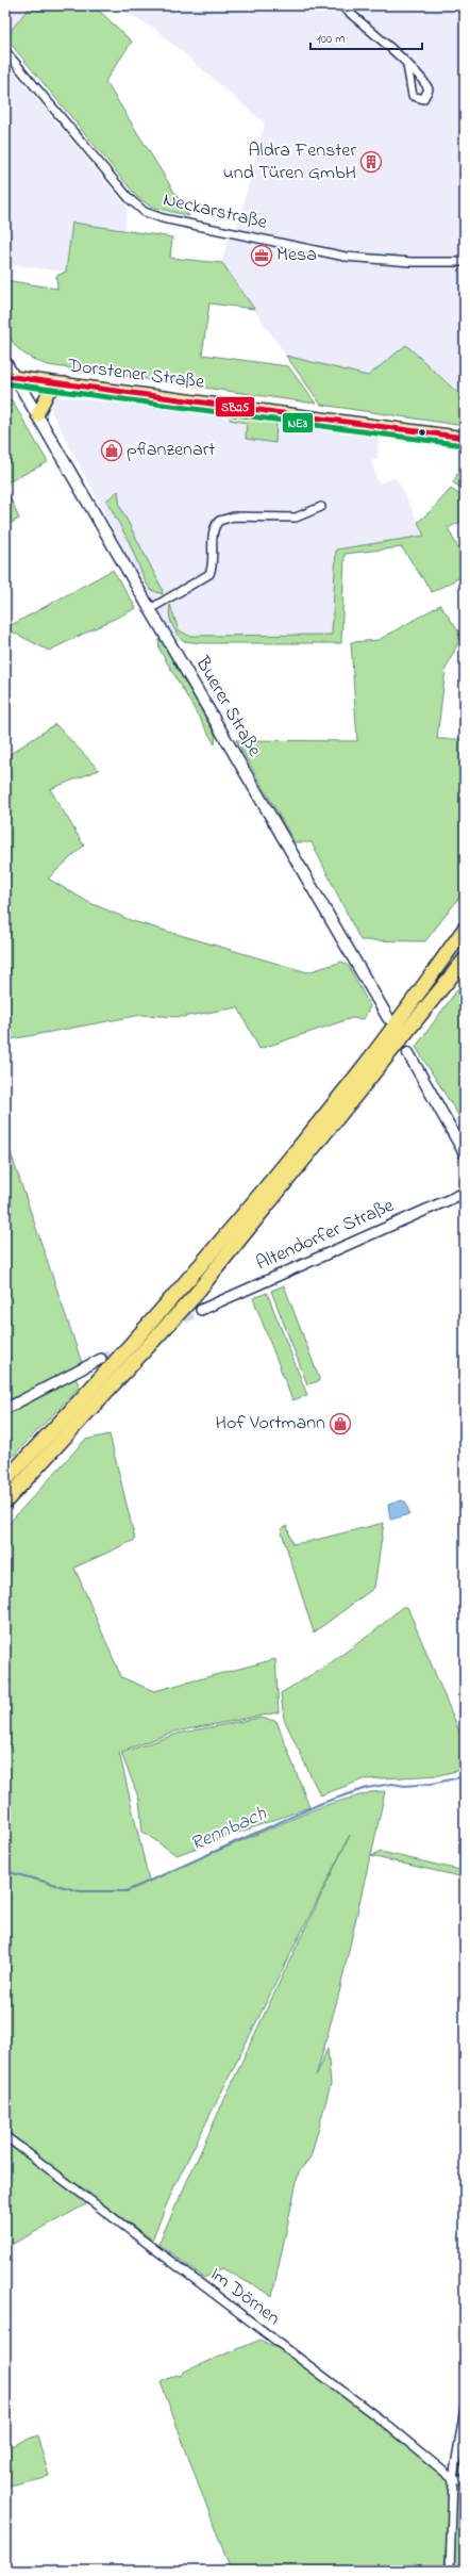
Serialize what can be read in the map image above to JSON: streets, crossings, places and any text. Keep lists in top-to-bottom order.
{
  "streets": {
    "main road": ["Dorstener Straße", "Buerer Straße"],
    "street": ["Neckarstraße", "Altendorfer Straße", "Im Dörnen"]
  },
  "crossings": [
    ["Dorstener Straße", "Buerer Straße"]
  ],
  "water": ["Rennbach"],
  "places": {
    "building": ["Aldra Fenster und Türen GmbH"],
    "office": ["Mesa"],
    "shop": ["pflanzenart", "Hof Vortmann"]
  },
  "lines": ["transit line SB25", "transit line NE3"],
  "scale_bar": "100 m"
}
